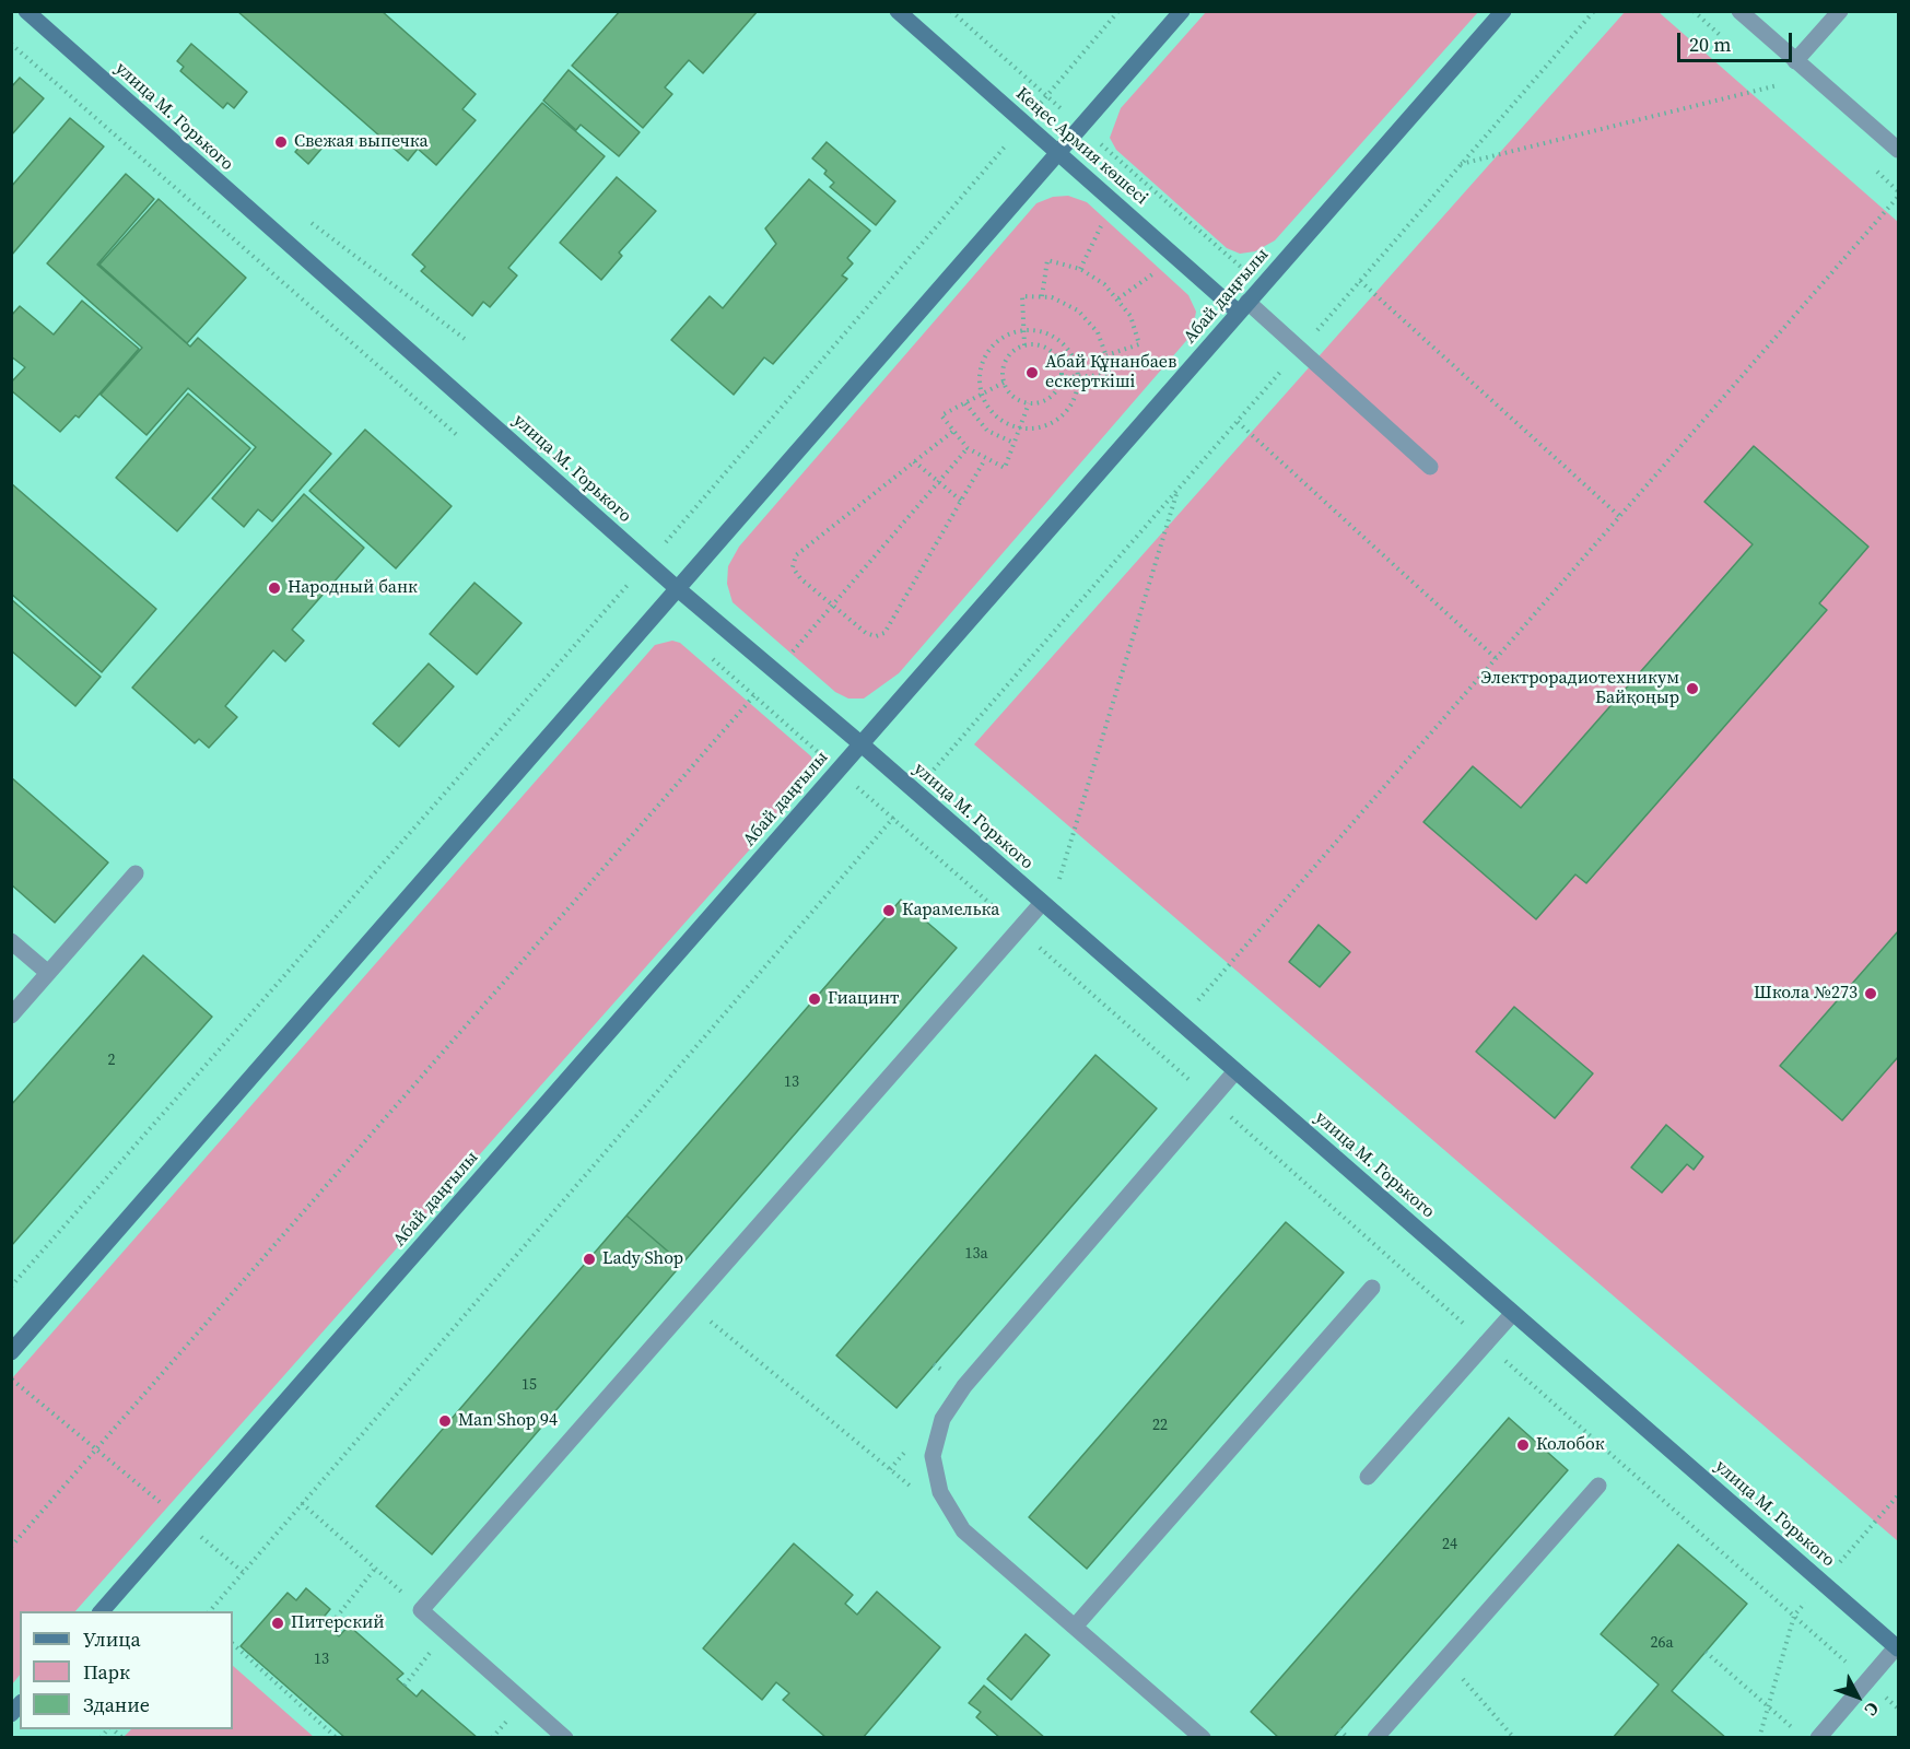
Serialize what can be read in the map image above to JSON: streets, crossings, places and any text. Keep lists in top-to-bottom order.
{
  "streets": {
    "main road": ["улица М. Горького", "Кеңес Армия көшесі", "Абай даңғылы"]
  },
  "crossings": [
    ["улица М. Горького", "Абай даңғылы"],
    ["Кеңес Армия көшесі", "Абай даңғылы"]
  ],
  "places": [
    "Свежая выпечка",
    "Абай Құнанбаев ескерткіші",
    "Народный банк",
    "Электрорадиотехникум Байқоңыр",
    "Карамелька",
    "Школа №273",
    "Гиацинт",
    "Lady Shop",
    "Man Shop 94",
    "Колобок",
    "Питерский"
  ],
  "house_numbers": [
    "2",
    "13",
    "13а",
    "15",
    "22",
    "24",
    "26а",
    "13"
  ],
  "legend": ["Улица", "Парк", "Здание"],
  "scale_bar": "20 m",
  "north": "bottom right"
}
